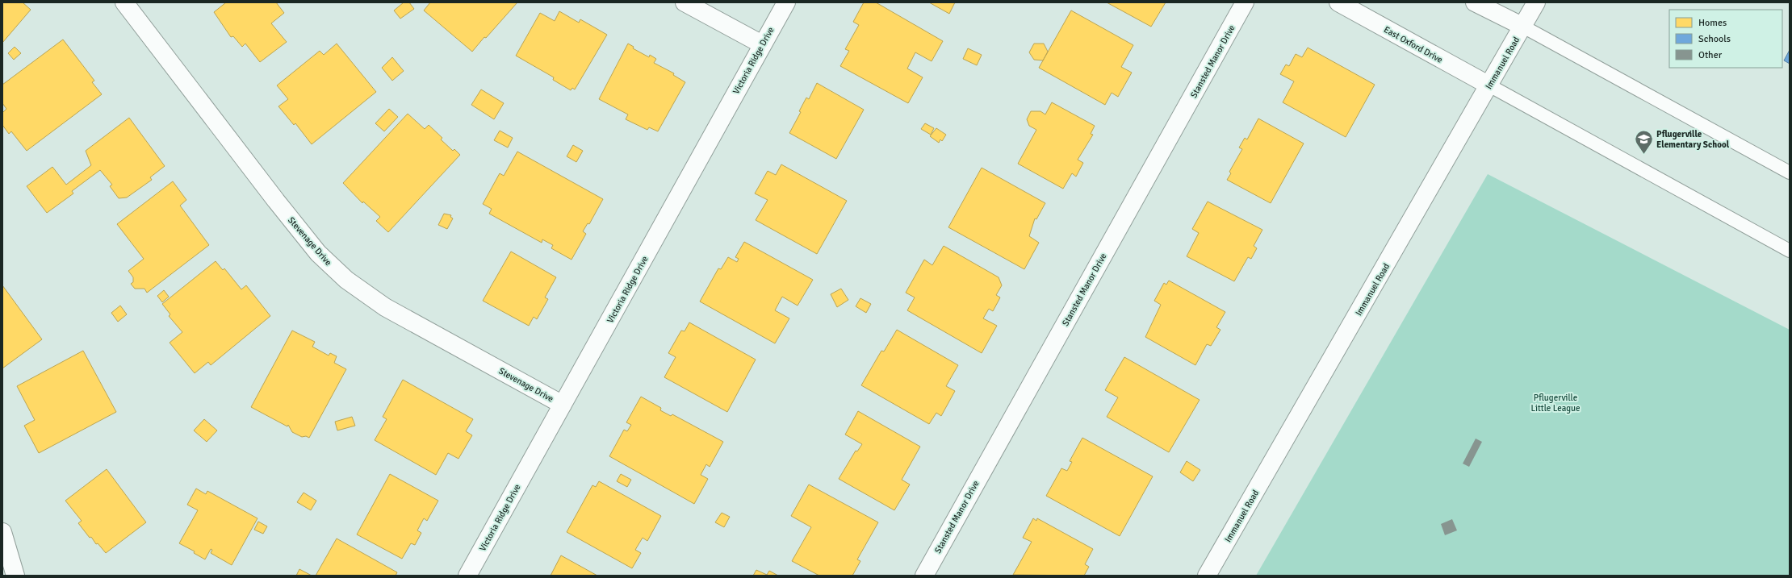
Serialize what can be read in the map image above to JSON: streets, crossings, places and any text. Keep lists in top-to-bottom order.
{
  "streets": {
    "street": [
      "East Oxford Drive",
      "Victoria Ridge Drive",
      "Stansted Manor Drive",
      "Immanuel Road",
      "Stevenage Drive"
    ]
  },
  "crossings": [
    ["East Oxford Drive", "Immanuel Road"],
    ["Victoria Ridge Drive", "Stevenage Drive"]
  ],
  "parks": ["Pflugerville Little League"],
  "places": {
    "school or university": ["Pflugerville Elementary School"]
  },
  "legend": ["Homes", "Schools", "Other"]
}
